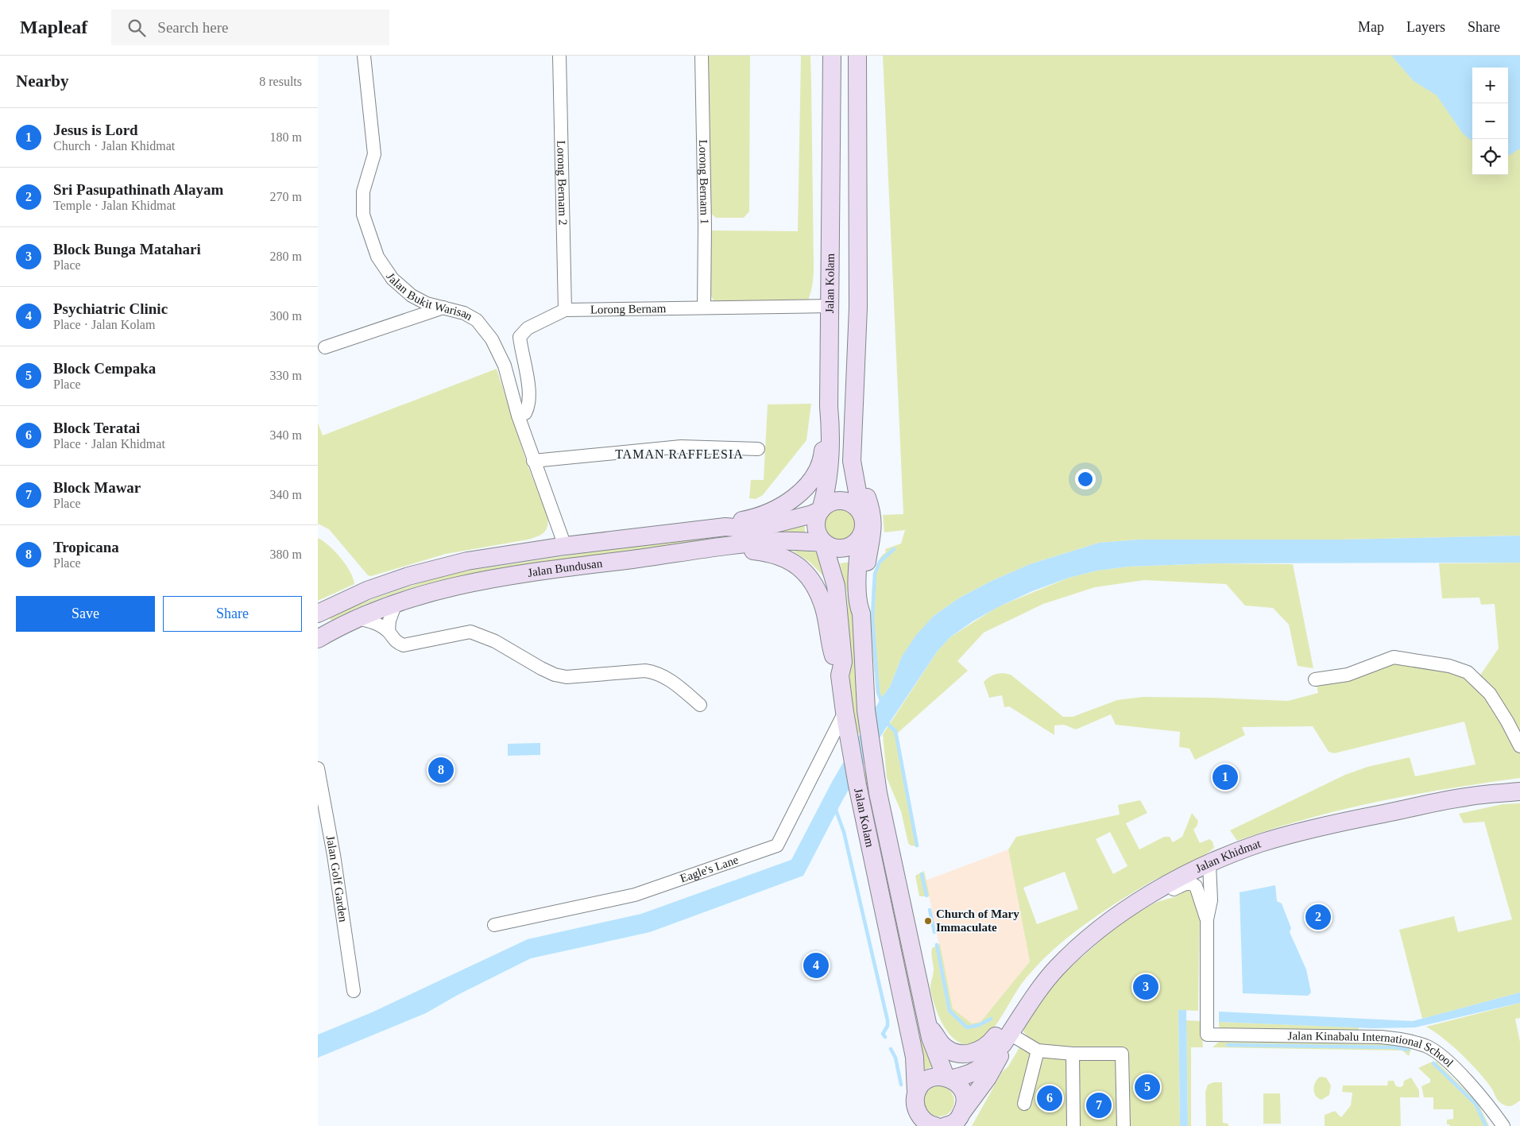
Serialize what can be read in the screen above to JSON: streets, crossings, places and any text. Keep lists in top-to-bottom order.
{
  "streets": {
    "main road": ["Jalan Kolam", "Jalan Bundusan", "Jalan Khidmat"],
    "street": [
      "Lorong Bernam 1",
      "Lorong Bernam 2",
      "Jalan Bukit Warisan",
      "Lorong Bernam",
      "Eagle's Lane",
      "Jalan Golf Garden",
      "Jalan Kinabalu International School"
    ]
  },
  "crossings": [
    ["Lorong Bernam 1", "Lorong Bernam"],
    ["Lorong Bernam 2", "Lorong Bernam"],
    ["Jalan Kolam", "Lorong Bernam"],
    ["Jalan Kolam", "Jalan Bundusan"],
    ["Jalan Kolam", "Jalan Khidmat"],
    ["Jalan Kolam", "Eagle's Lane"],
    ["Jalan Bukit Warisan", "Lorong Bernam"],
    ["Jalan Bukit Warisan", "Jalan Bundusan"]
  ],
  "districts": ["TAMAN RAFFLESIA"],
  "places": ["Church of Mary Immaculate"],
  "page": {
    "header": "Mapleaf",
    "search": "Search here",
    "nav": ["Map", "Layers", "Share"],
    "heading": ["Nearby", "8 results"],
    "map_buttons": ["+", "−"],
    "list": [
      {
        "mark": "1",
        "name": "Jesus is Lord",
        "note": "Church · Jalan Khidmat",
        "value": "180 m"
      },
      {
        "mark": "2",
        "name": "Sri Pasupathinath Alayam",
        "note": "Temple · Jalan Khidmat",
        "value": "270 m"
      },
      {
        "mark": "3",
        "name": "Block Bunga Matahari",
        "note": "Place",
        "value": "280 m"
      },
      {
        "mark": "4",
        "name": "Psychiatric Clinic",
        "note": "Place · Jalan Kolam",
        "value": "300 m"
      },
      {
        "mark": "5",
        "name": "Block Cempaka",
        "note": "Place",
        "value": "330 m"
      },
      {
        "mark": "6",
        "name": "Block Teratai",
        "note": "Place · Jalan Khidmat",
        "value": "340 m"
      },
      {
        "mark": "7",
        "name": "Block Mawar",
        "note": "Place",
        "value": "340 m"
      },
      {
        "mark": "8",
        "name": "Tropicana",
        "note": "Place",
        "value": "380 m"
      }
    ],
    "buttons": ["Save", "Share"],
    "pins": [
      "8",
      "1",
      "2",
      "4",
      "3",
      "5",
      "6",
      "7"
    ]
  }
}
